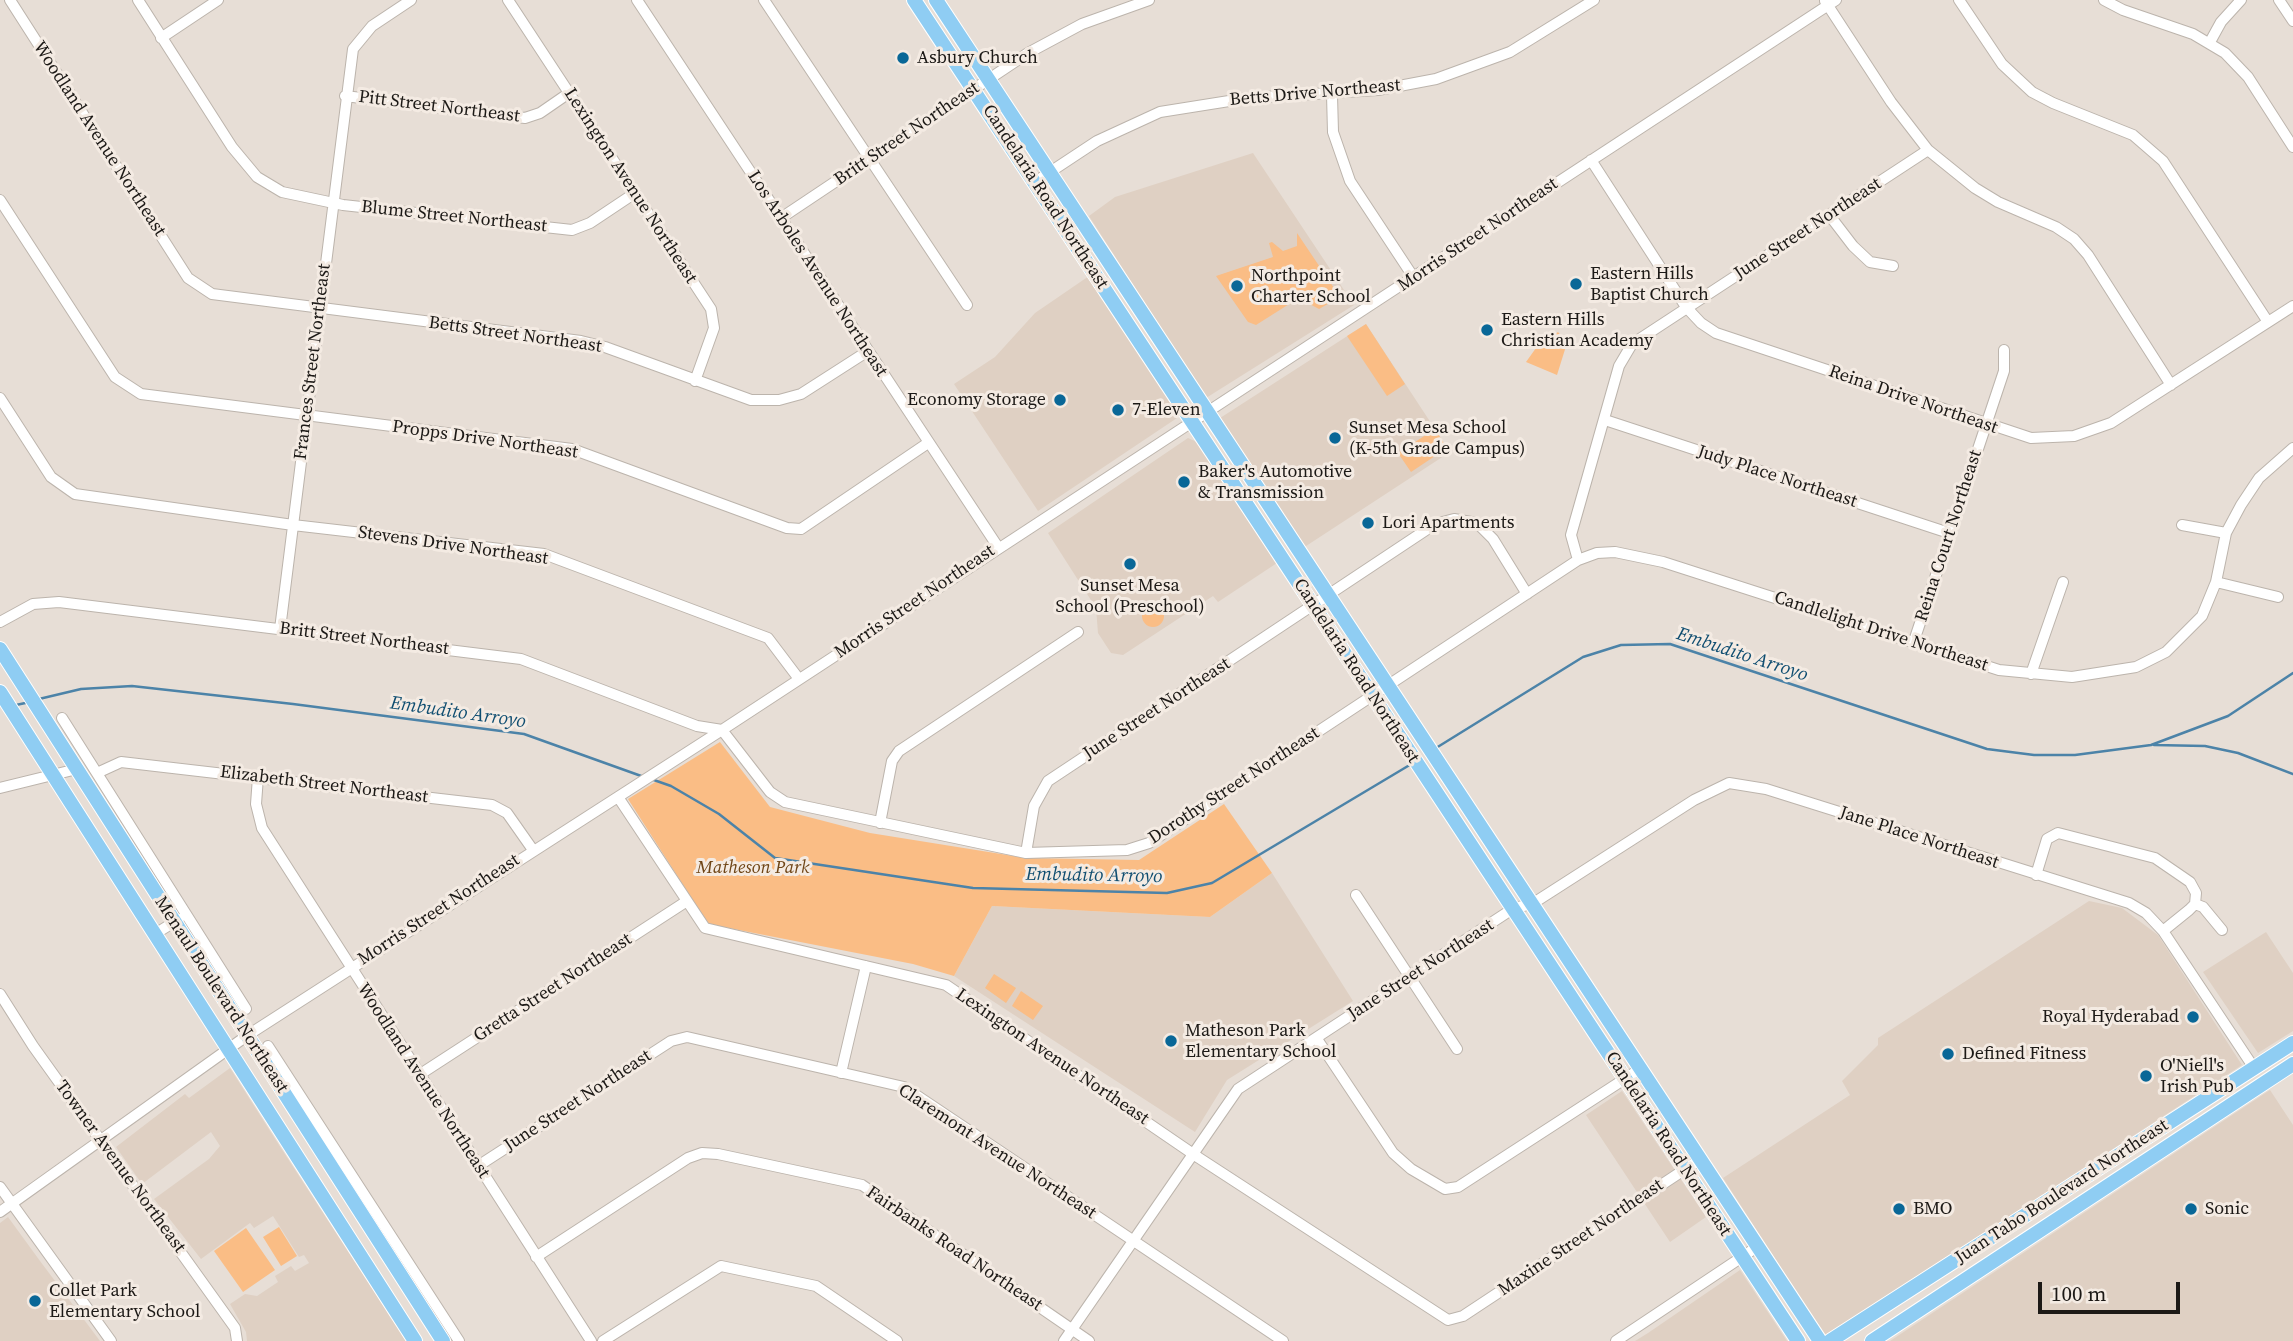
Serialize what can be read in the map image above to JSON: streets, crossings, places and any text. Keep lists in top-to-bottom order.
{
  "streets": {
    "main road": ["Candelaria Road Northeast", "Menaul Boulevard Northeast", "Juan Tabo Boulevard Northeast"],
    "street": [
      "Betts Drive Northeast",
      "Pitt Street Northeast",
      "Britt Street Northeast",
      "Woodland Avenue Northeast",
      "Lexington Avenue Northeast",
      "Blume Street Northeast",
      "June Street Northeast",
      "Morris Street Northeast",
      "Los Arboles Avenue Northeast",
      "Betts Street Northeast",
      "Frances Street Northeast",
      "Reina Drive Northeast",
      "Propps Drive Northeast",
      "Judy Place Northeast",
      "Reina Court Northeast",
      "Stevens Drive Northeast",
      "Candlelight Drive Northeast",
      "Elizabeth Street Northeast",
      "Dorothy Street Northeast",
      "Jane Place Northeast",
      "Jane Street Northeast",
      "Gretta Street Northeast",
      "Claremont Avenue Northeast",
      "Towner Avenue Northeast",
      "Maxine Street Northeast",
      "Fairbanks Road Northeast"
    ]
  },
  "crossings": [
    ["Betts Drive Northeast", "Candelaria Road Northeast"],
    ["Pitt Street Northeast", "Lexington Avenue Northeast"],
    ["Pitt Street Northeast", "Frances Street Northeast"],
    ["Britt Street Northeast", "Candelaria Road Northeast"],
    ["Britt Street Northeast", "Morris Street Northeast"],
    ["Britt Street Northeast", "Los Arboles Avenue Northeast"],
    ["Britt Street Northeast", "Frances Street Northeast"],
    ["Woodland Avenue Northeast", "June Street Northeast"],
    ["Woodland Avenue Northeast", "Morris Street Northeast"],
    ["Woodland Avenue Northeast", "Betts Street Northeast"],
    ["Woodland Avenue Northeast", "Elizabeth Street Northeast"],
    ["Woodland Avenue Northeast", "Gretta Street Northeast"],
    ["Woodland Avenue Northeast", "Fairbanks Road Northeast"],
    ["Lexington Avenue Northeast", "Blume Street Northeast"],
    ["Lexington Avenue Northeast", "Morris Street Northeast"],
    ["Lexington Avenue Northeast", "Betts Street Northeast"],
    ["Lexington Avenue Northeast", "Jane Street Northeast"],
    ["Lexington Avenue Northeast", "Gretta Street Northeast"],
    ["Lexington Avenue Northeast", "Maxine Street Northeast"],
    ["Candelaria Road Northeast", "June Street Northeast"],
    ["Candelaria Road Northeast", "Morris Street Northeast"],
    ["Candelaria Road Northeast", "Candlelight Drive Northeast"],
    ["Candelaria Road Northeast", "Dorothy Street Northeast"],
    ["Candelaria Road Northeast", "Jane Place Northeast"],
    ["Candelaria Road Northeast", "Jane Street Northeast"],
    ["Candelaria Road Northeast", "Maxine Street Northeast"],
    ["Blume Street Northeast", "Frances Street Northeast"],
    ["June Street Northeast", "Reina Drive Northeast"],
    ["June Street Northeast", "Judy Place Northeast"],
    ["June Street Northeast", "Candlelight Drive Northeast"],
    ["June Street Northeast", "Dorothy Street Northeast"],
    ["June Street Northeast", "Claremont Avenue Northeast"],
    ["Morris Street Northeast", "Los Arboles Avenue Northeast"],
    ["Morris Street Northeast", "Reina Drive Northeast"],
    ["Morris Street Northeast", "Stevens Drive Northeast"],
    ["Morris Street Northeast", "Elizabeth Street Northeast"],
    ["Morris Street Northeast", "Menaul Boulevard Northeast"],
    ["Morris Street Northeast", "Towner Avenue Northeast"],
    ["Los Arboles Avenue Northeast", "Betts Street Northeast"],
    ["Los Arboles Avenue Northeast", "Propps Drive Northeast"],
    ["Betts Street Northeast", "Frances Street Northeast"],
    ["Frances Street Northeast", "Propps Drive Northeast"],
    ["Frances Street Northeast", "Stevens Drive Northeast"],
    ["Reina Drive Northeast", "Reina Court Northeast"],
    ["Judy Place Northeast", "Reina Court Northeast"],
    ["Reina Court Northeast", "Candlelight Drive Northeast"],
    ["Candlelight Drive Northeast", "Dorothy Street Northeast"],
    ["Jane Place Northeast", "Jane Street Northeast"],
    ["Jane Place Northeast", "Juan Tabo Boulevard Northeast"],
    ["Jane Street Northeast", "Claremont Avenue Northeast"],
    ["Jane Street Northeast", "Fairbanks Road Northeast"]
  ],
  "water": ["Embudito Arroyo"],
  "parks": ["Matheson Park"],
  "places": [
    "Asbury Church",
    "Eastern Hills Baptist Church",
    "Northpoint Charter School",
    "Eastern Hills Christian Academy",
    "Economy Storage",
    "7-Eleven",
    "Sunset Mesa School (K-5th Grade Campus)",
    "Baker's Automotive & Transmission",
    "Lori Apartments",
    "Sunset Mesa School (Preschool)",
    "Royal Hyderabad",
    "Matheson Park Elementary School",
    "Defined Fitness",
    "O'Niell's Irish Pub",
    "BMO",
    "Sonic",
    "Collet Park Elementary School"
  ],
  "scale_bar": "100 m"
}
